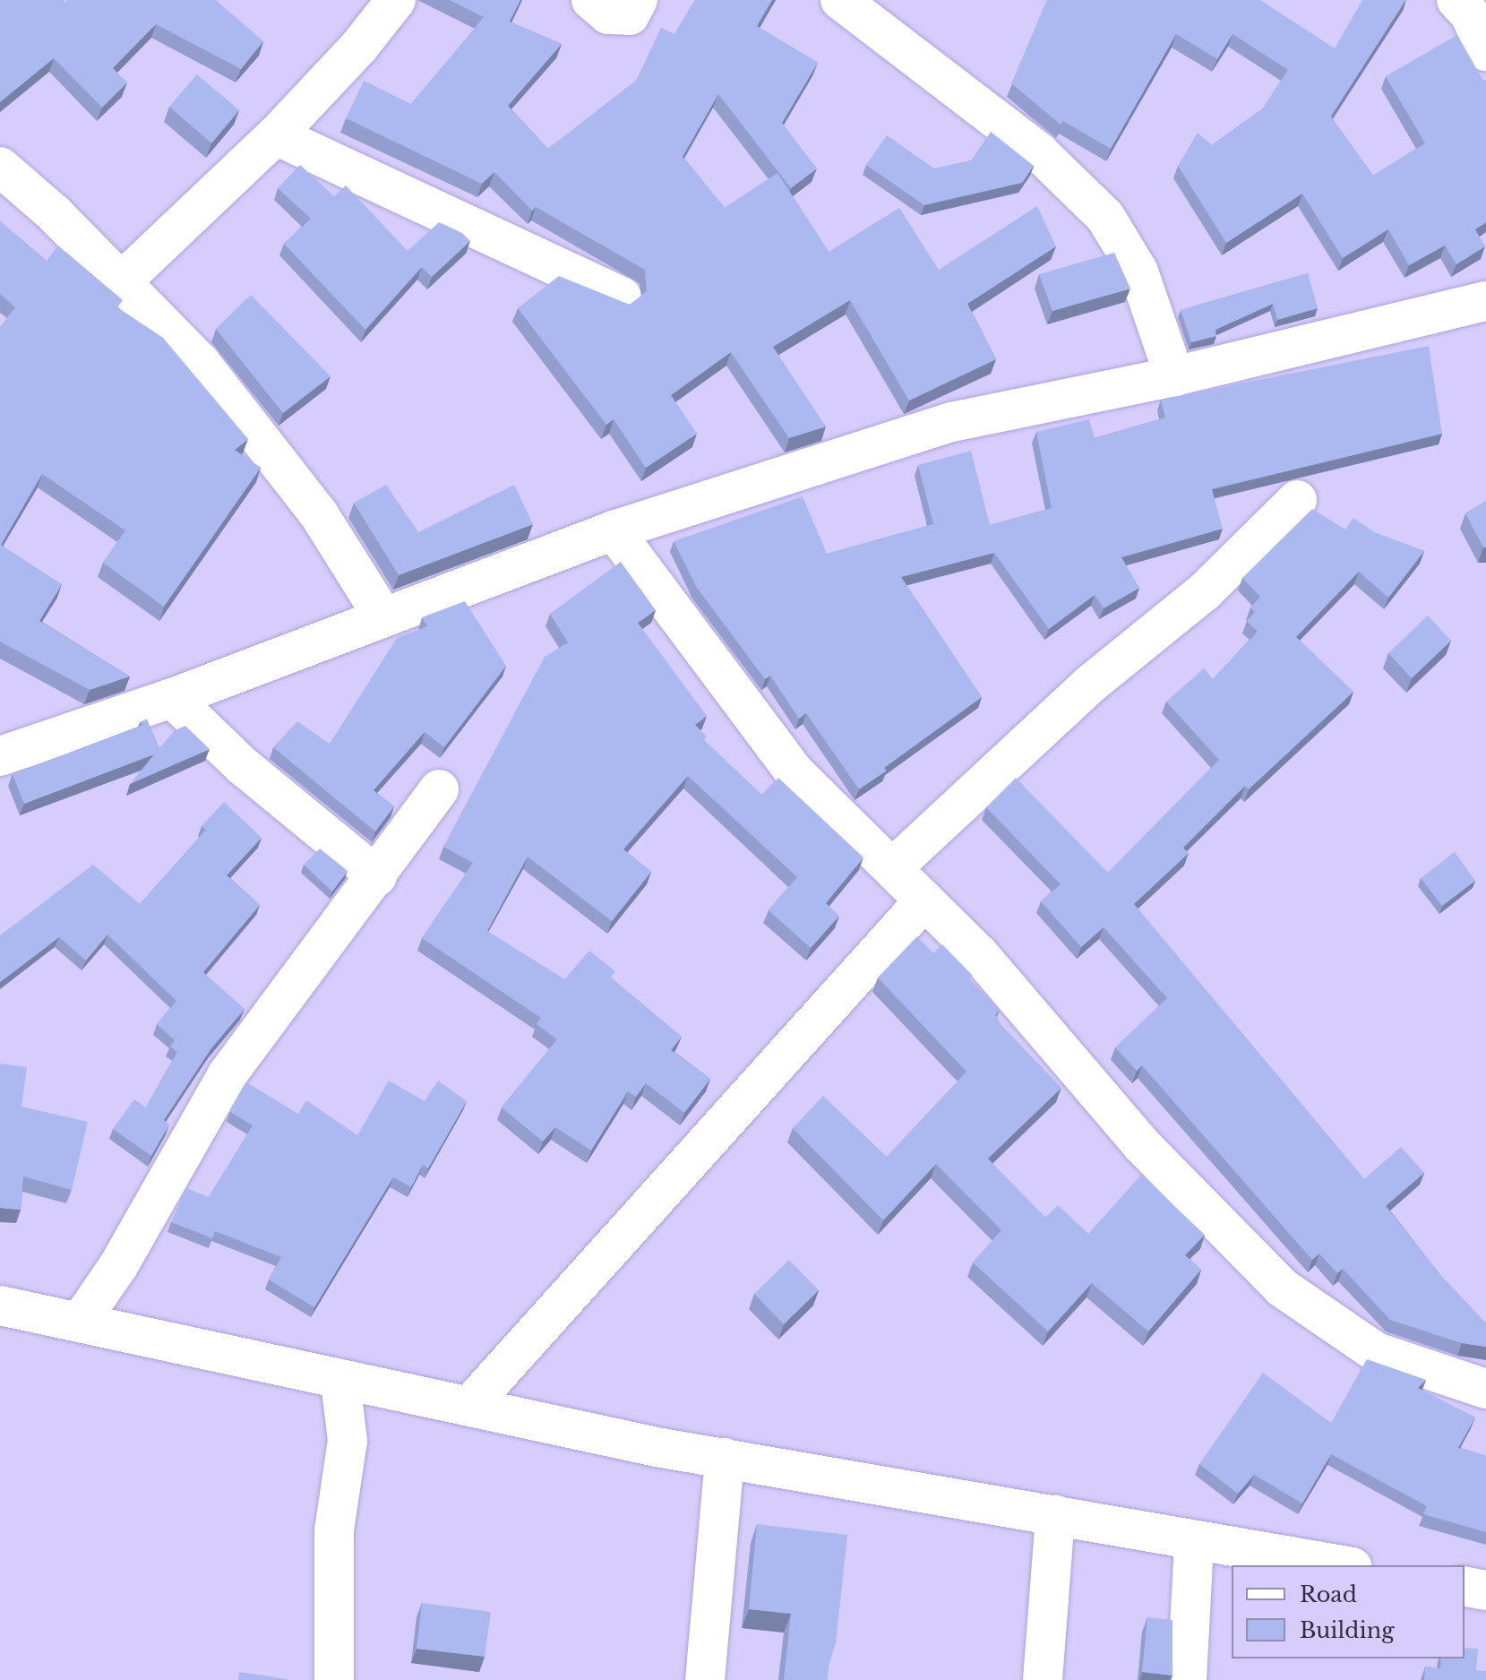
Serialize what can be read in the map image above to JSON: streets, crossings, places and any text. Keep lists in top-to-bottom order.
{
  "legend": ["Road", "Building"]
}
